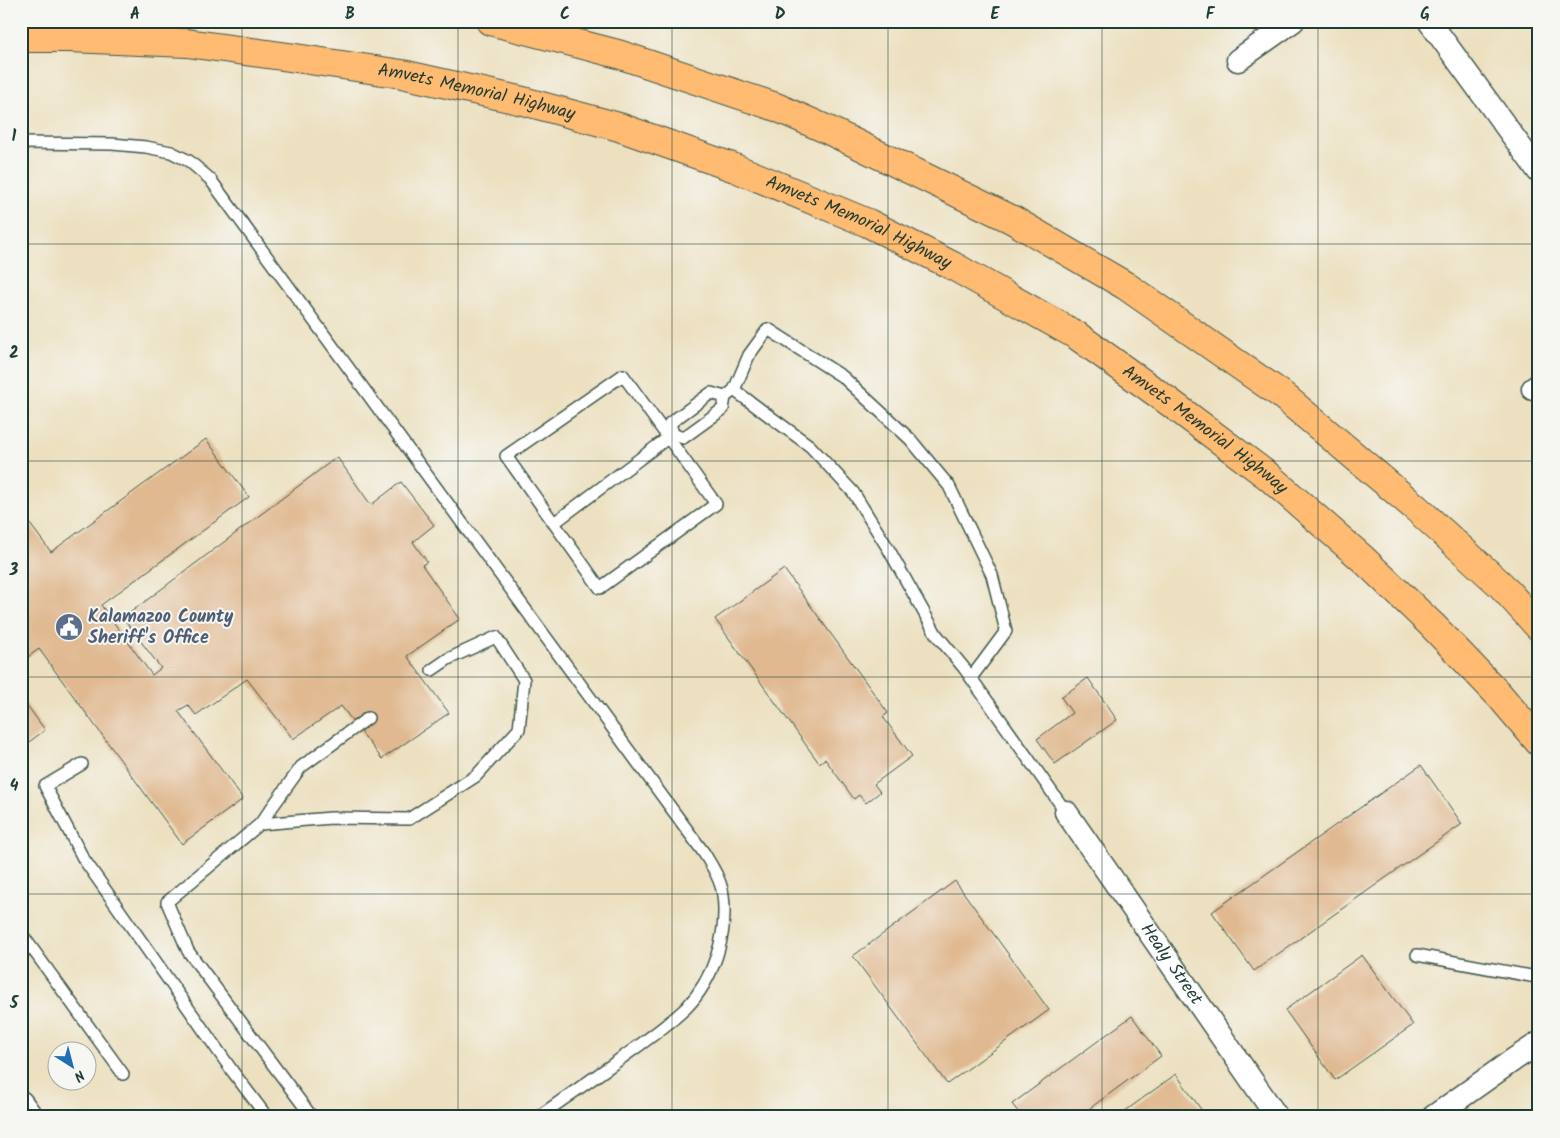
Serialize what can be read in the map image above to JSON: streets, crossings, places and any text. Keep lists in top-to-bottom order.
{
  "streets": {
    "highway": ["Amvets Memorial Highway"],
    "street": ["Healy Street"]
  },
  "places": {
    "public building": ["Kalamazoo County Sheriff's Office"]
  },
  "north": "bottom right",
  "grid": {
    "columns": [
      "A",
      "B",
      "C",
      "D",
      "E",
      "F",
      "G"
    ],
    "rows": [
      "1",
      "2",
      "3",
      "4",
      "5"
    ]
  }
}
